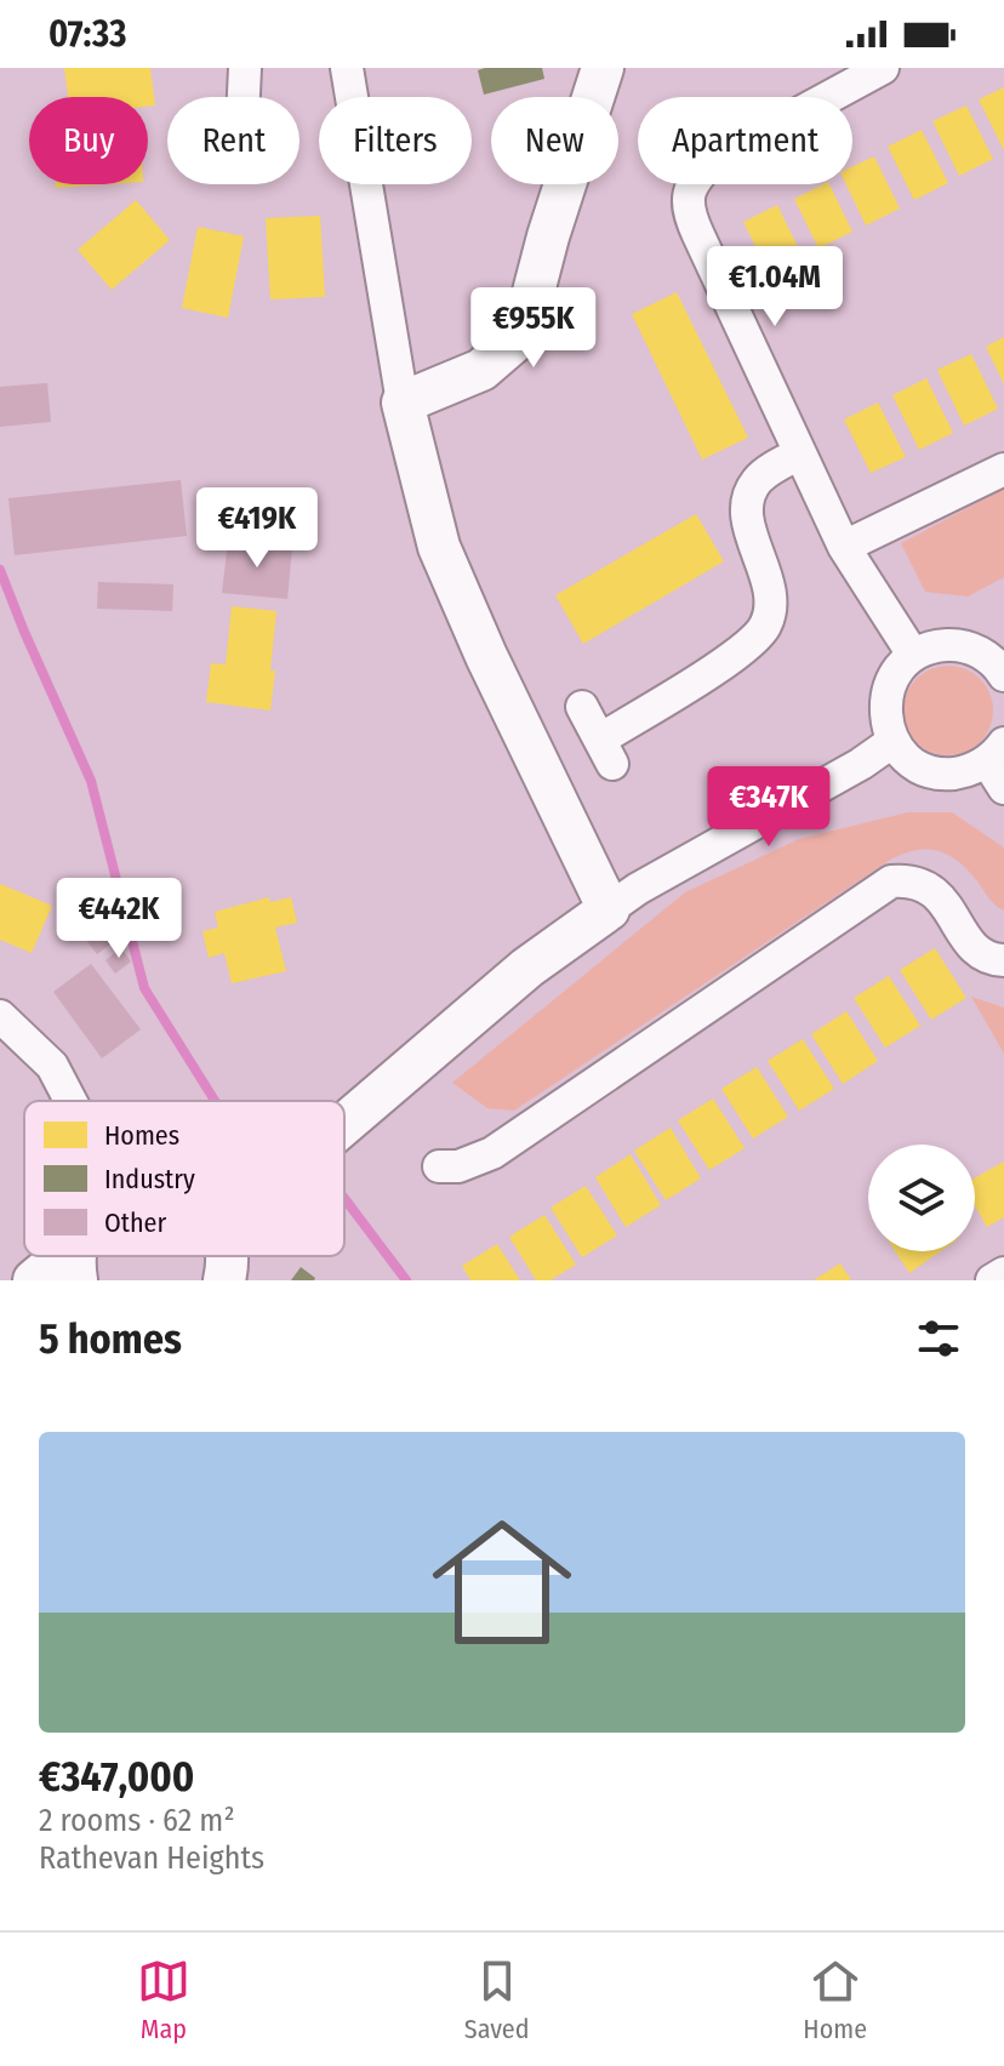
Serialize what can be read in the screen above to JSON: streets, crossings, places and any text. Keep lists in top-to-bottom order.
{
  "legend": ["Homes", "Industry", "Other"],
  "page": {
    "status": "07:33",
    "chip": [
      "Buy",
      "Rent",
      "Filters",
      "New",
      "Apartment"
    ],
    "price": [
      "€1.04M",
      "€955K",
      "€419K",
      "€347K",
      "€442K"
    ],
    "heading": "5 homes",
    "list": [
      {
        "name": "€347,000",
        "note": "2 rooms · 62 m² · Rathevan Heights"
      }
    ],
    "tabs": ["Map", "Saved", "Home"]
  }
}
